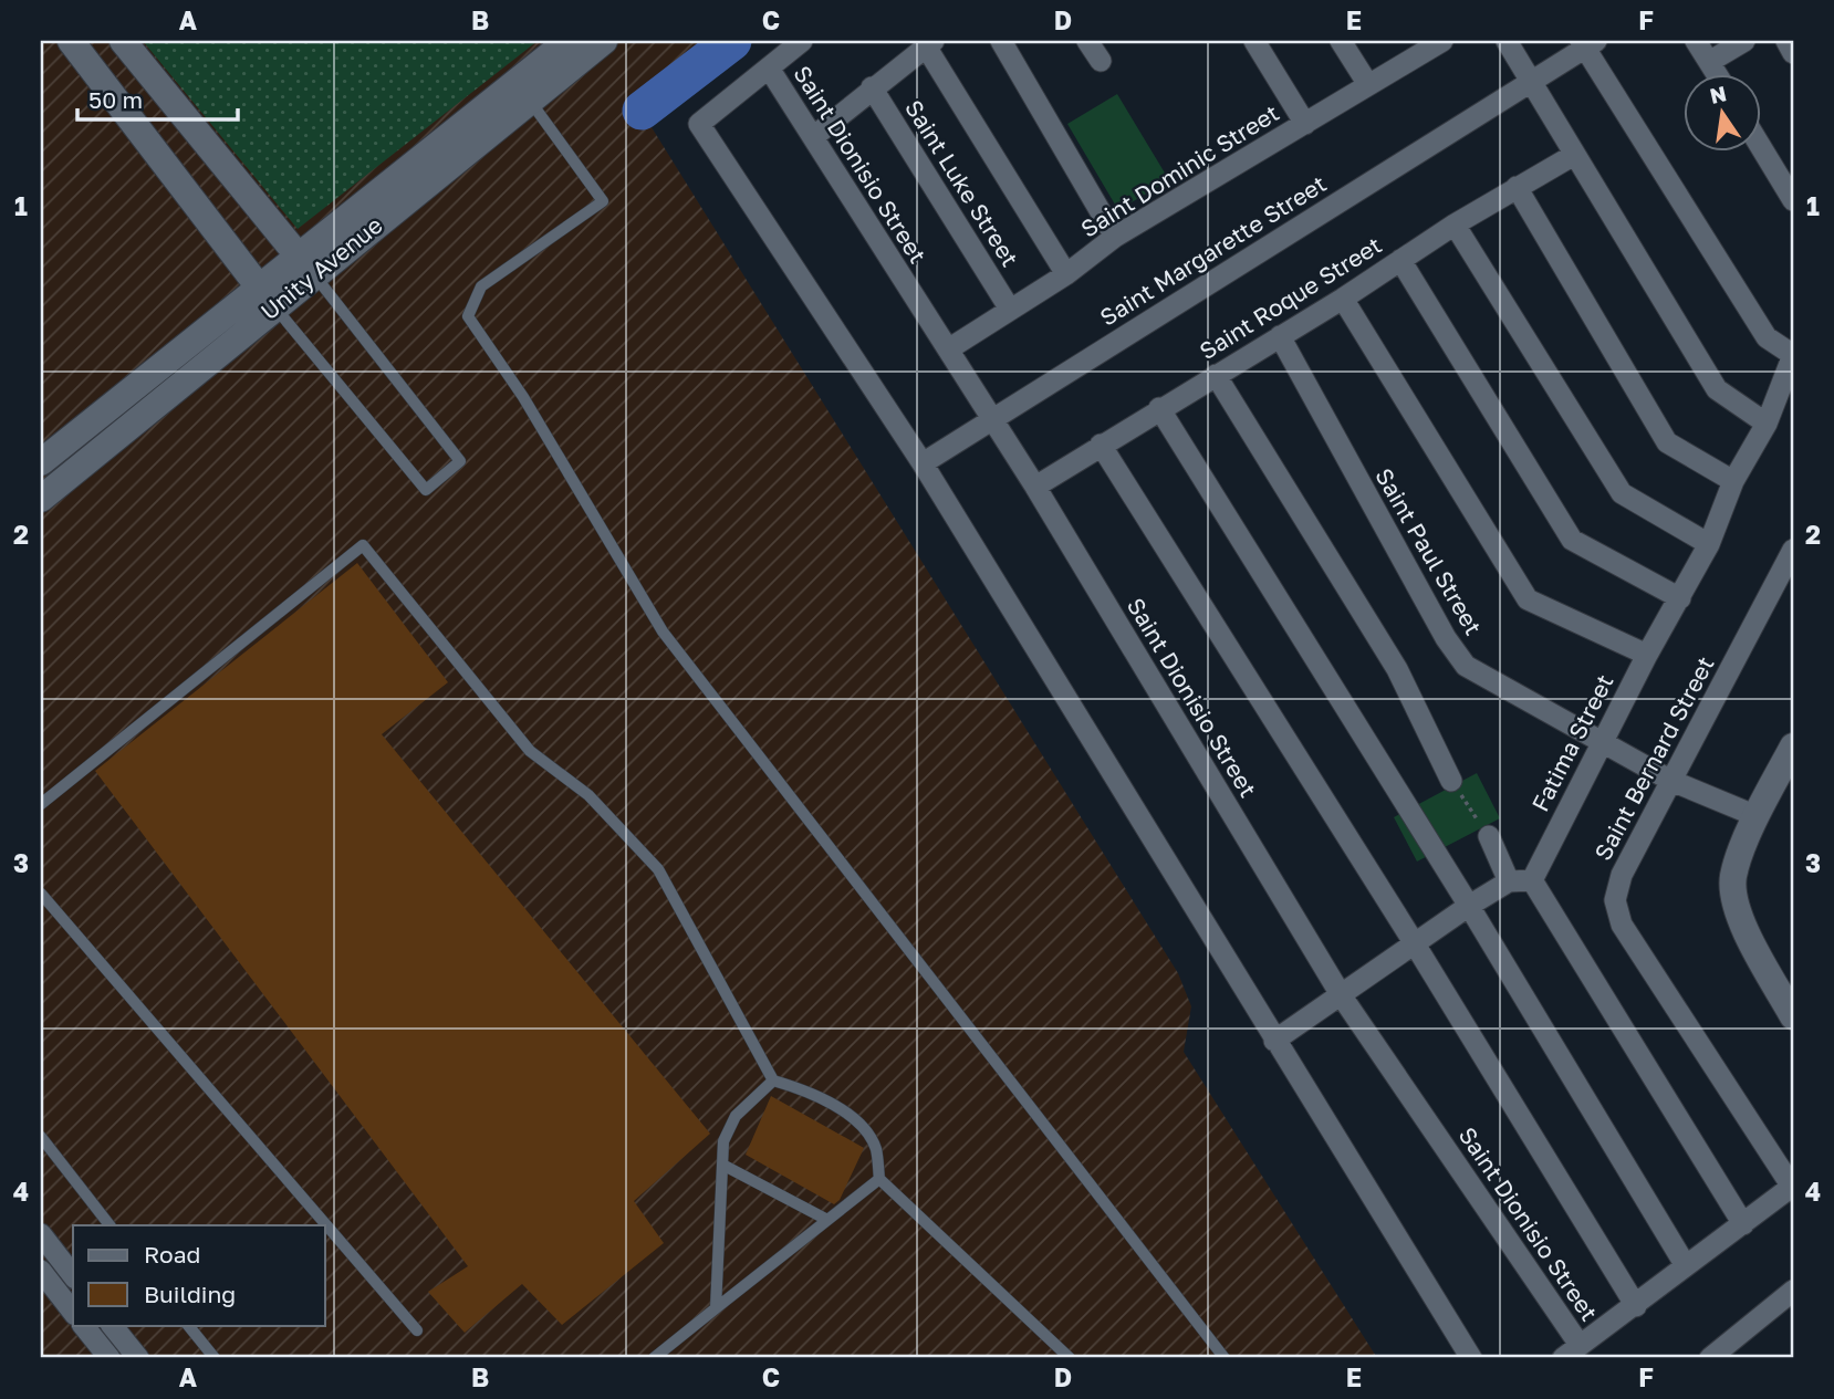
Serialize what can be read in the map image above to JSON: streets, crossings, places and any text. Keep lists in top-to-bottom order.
{
  "streets": {
    "street": [
      "Saint Dionisio Street",
      "Saint Dominic Street",
      "Saint Luke Street",
      "Saint Margarette Street",
      "Unity Avenue",
      "Saint Roque Street",
      "Saint Paul Street",
      "Fatima Street",
      "Saint Bernard Street"
    ]
  },
  "crossings": [
    ["Saint Dionisio Street", "Saint Dominic Street"],
    ["Saint Dionisio Street", "Saint Margarette Street"],
    ["Saint Dionisio Street", "Saint Roque Street"],
    ["Saint Dominic Street", "Saint Luke Street"],
    ["Saint Roque Street", "Saint Paul Street"],
    ["Saint Paul Street", "Fatima Street"],
    ["Saint Paul Street", "Saint Bernard Street"]
  ],
  "legend": ["Road", "Building"],
  "scale_bar": "50 m",
  "north": "top",
  "grid": {
    "columns": [
      "A",
      "B",
      "C",
      "D",
      "E",
      "F"
    ],
    "rows": [
      "1",
      "2",
      "3",
      "4"
    ]
  }
}
